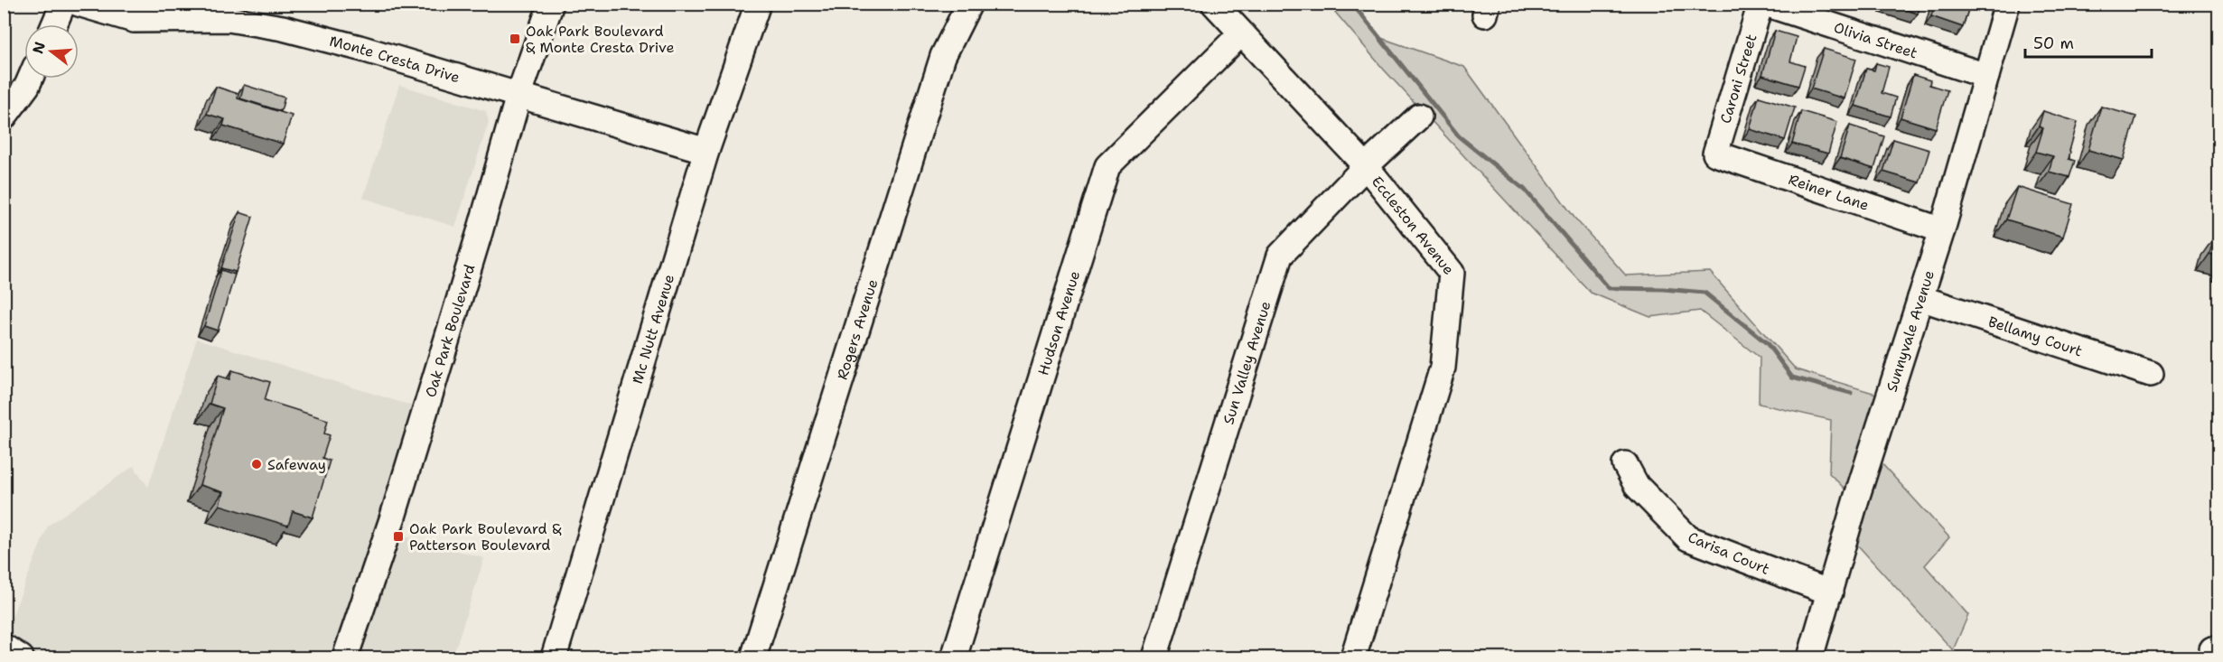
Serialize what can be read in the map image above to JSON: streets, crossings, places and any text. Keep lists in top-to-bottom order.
{
  "streets": {
    "street": [
      "Olivia Street",
      "Monte Cresta Drive",
      "Caroni Street",
      "Reiner Lane",
      "Eccleston Avenue",
      "Hudson Avenue",
      "Mc Nutt Avenue",
      "Rogers Avenue",
      "Oak Park Boulevard",
      "Sunnyvale Avenue",
      "Bellamy Court",
      "Sun Valley Avenue",
      "Carisa Court"
    ]
  },
  "crossings": [
    ["Olivia Street", "Sunnyvale Avenue"],
    ["Monte Cresta Drive", "Mc Nutt Avenue"],
    ["Monte Cresta Drive", "Oak Park Boulevard"],
    ["Caroni Street", "Reiner Lane"],
    ["Reiner Lane", "Sunnyvale Avenue"],
    ["Eccleston Avenue", "Hudson Avenue"],
    ["Eccleston Avenue", "Sun Valley Avenue"],
    ["Sunnyvale Avenue", "Bellamy Court"],
    ["Sunnyvale Avenue", "Carisa Court"]
  ],
  "places": {
    "transit": ["Oak Park Boulevard & Monte Cresta Drive", "Oak Park Boulevard & Patterson Boulevard"],
    "other": ["Safeway"]
  },
  "scale_bar": "50 m",
  "north": "left"
}
